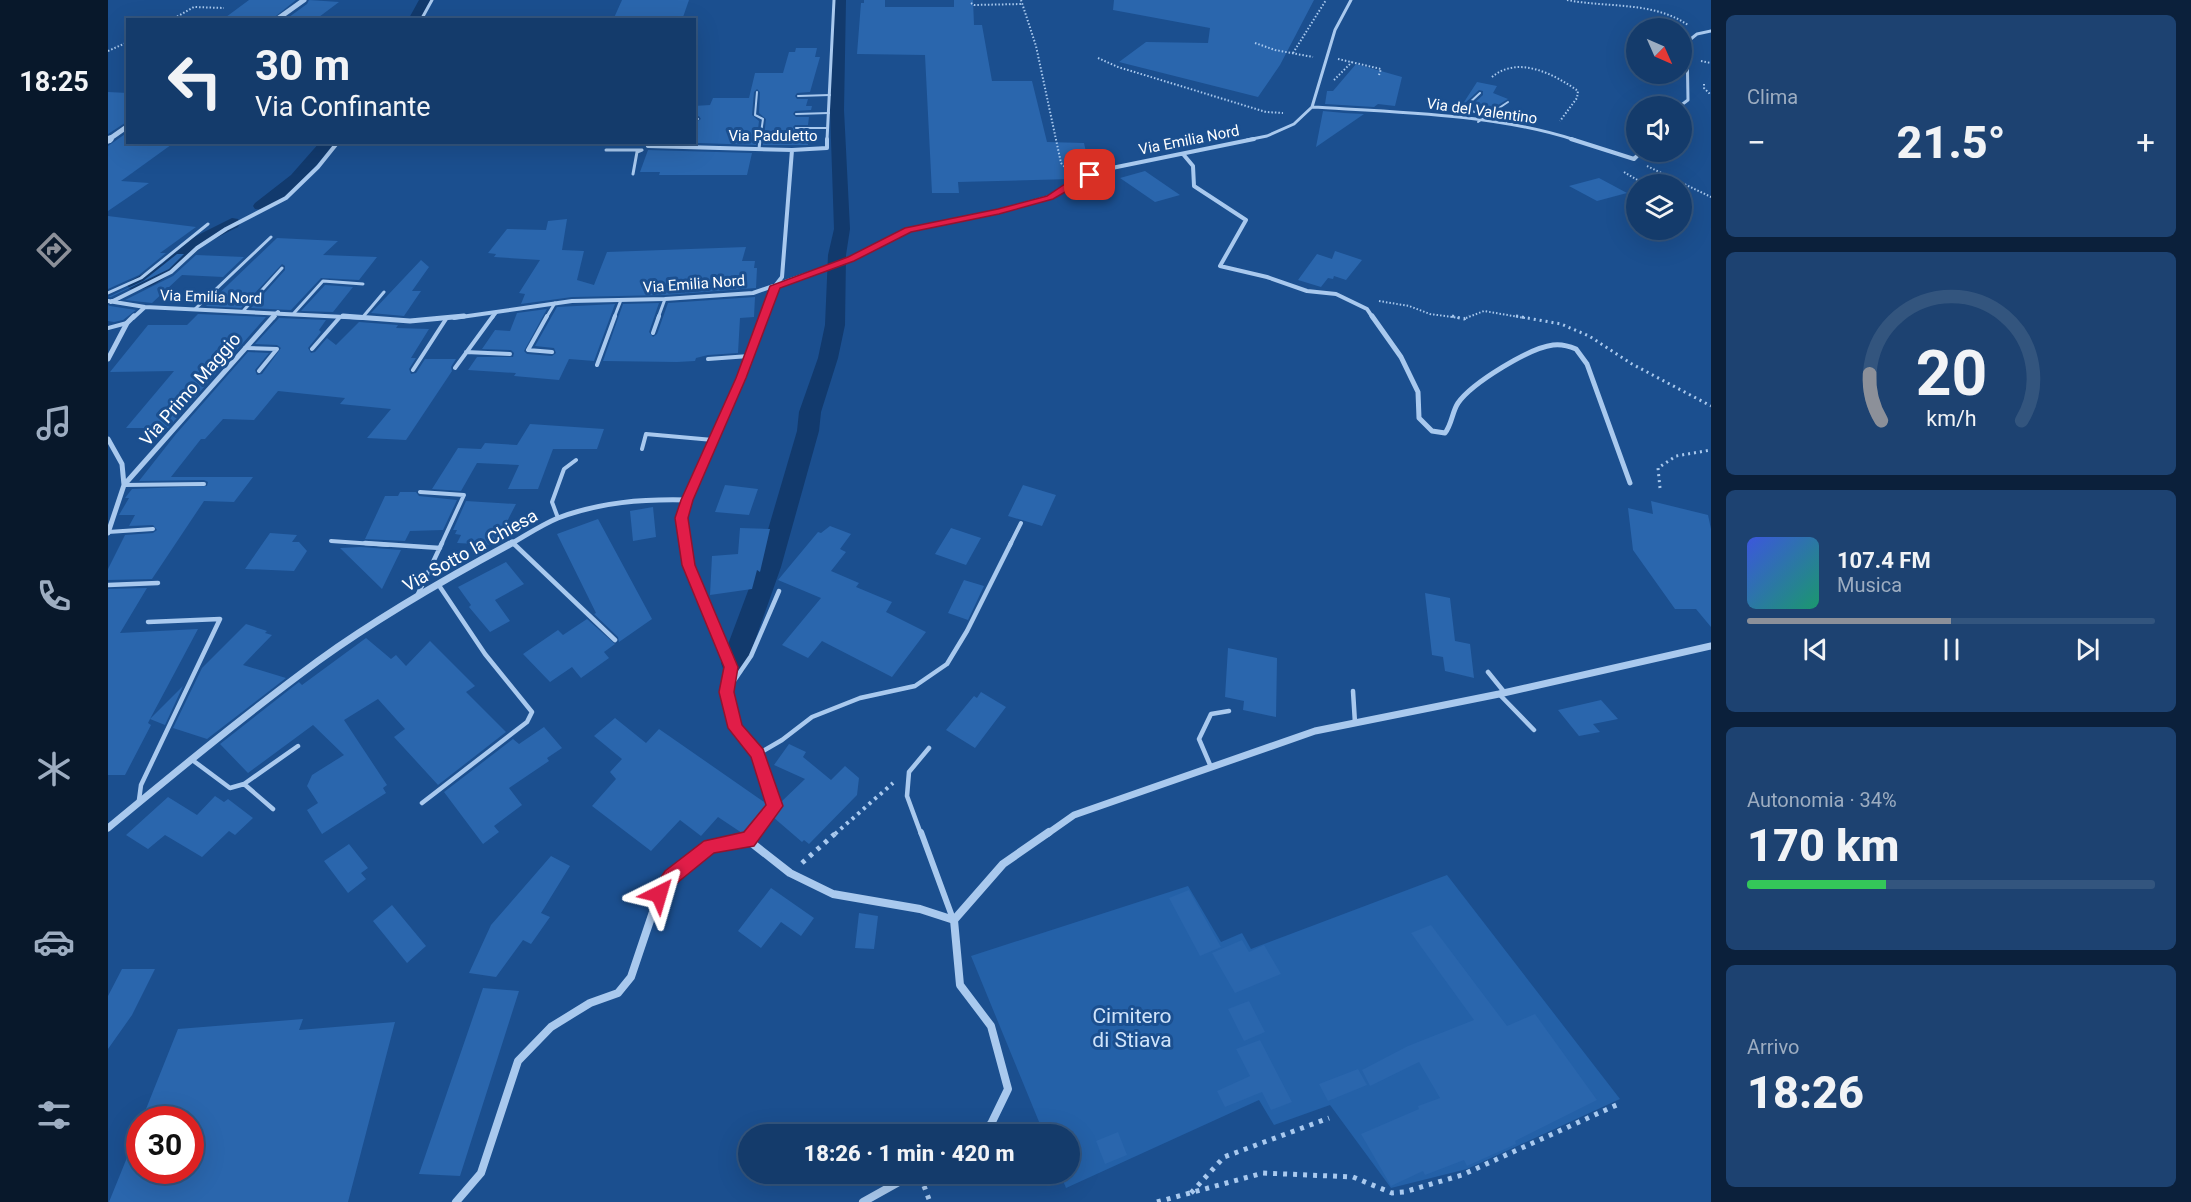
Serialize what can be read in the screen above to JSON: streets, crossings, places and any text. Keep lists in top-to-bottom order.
{
  "streets": {
    "street": [
      "Via del Valentino",
      "Via Paduletto",
      "Via Emilia Nord",
      "Via Primo Maggio",
      "Via Sotto la Chiesa"
    ]
  },
  "crossings": [
    ["Via del Valentino", "Via Emilia Nord"],
    ["Via Emilia Nord", "Via Primo Maggio"]
  ],
  "parks": ["Cimitero di Stiava"],
  "north": "bottom right",
  "page": {
    "tabs": "18:25",
    "tile": [
      "Clima",
      ["Autonomia · 34%", "170 km"],
      ["Arrivo", "18:26"]
    ],
    "turn": ["30 m", "Via Confinante"],
    "heat": ["−", "21.5°", "+"],
    "song": ["107.4 FM", "Musica"],
    "limit": "30",
    "trip": "18:26 · 1 min · 420 m",
    "gauge": ["20", "km/h"]
  }
}
